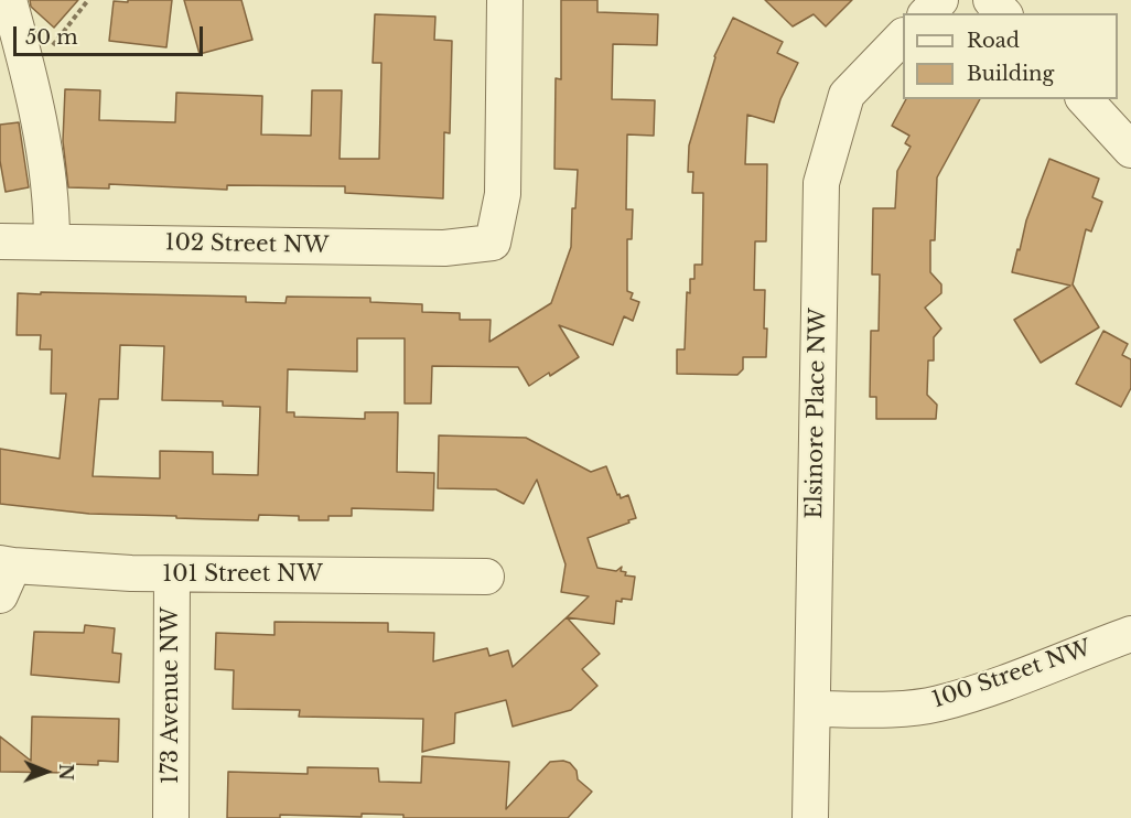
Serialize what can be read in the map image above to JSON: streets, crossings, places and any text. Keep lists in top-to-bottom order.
{
  "streets": {
    "street": [
      "102 Street NW",
      "Elsinore Place NW",
      "101 Street NW",
      "100 Street NW",
      "173 Avenue NW"
    ]
  },
  "crossings": [
    ["Elsinore Place NW", "100 Street NW"],
    ["101 Street NW", "173 Avenue NW"]
  ],
  "legend": ["Road", "Building"],
  "scale_bar": "50 m",
  "north": "right"
}
